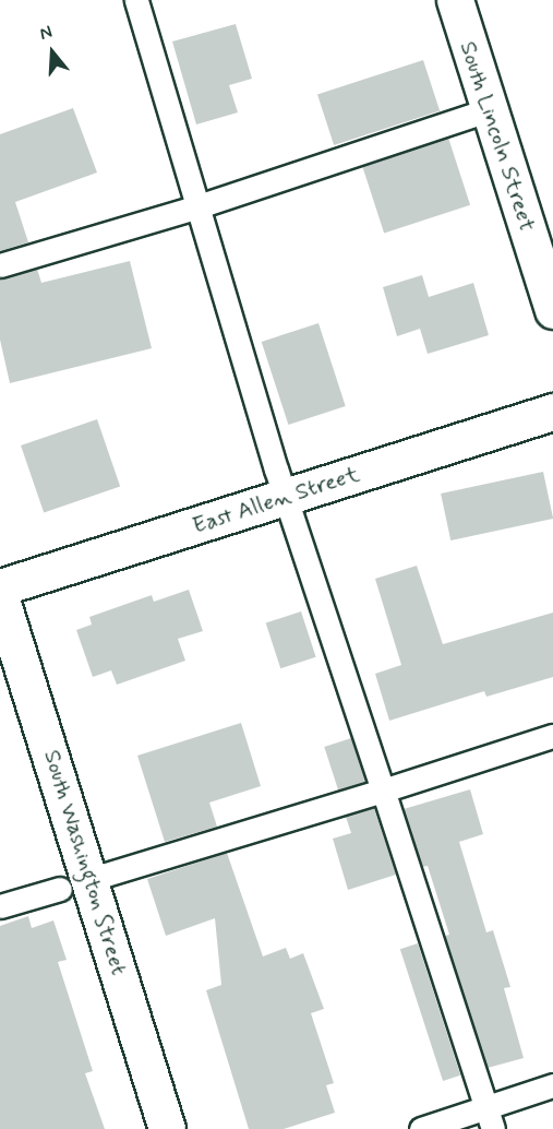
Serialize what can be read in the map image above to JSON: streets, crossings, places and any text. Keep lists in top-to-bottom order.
{
  "streets": {
    "street": ["South Lincoln Street", "East Allen Street", "South Washington Street"]
  },
  "north": "top"
}
